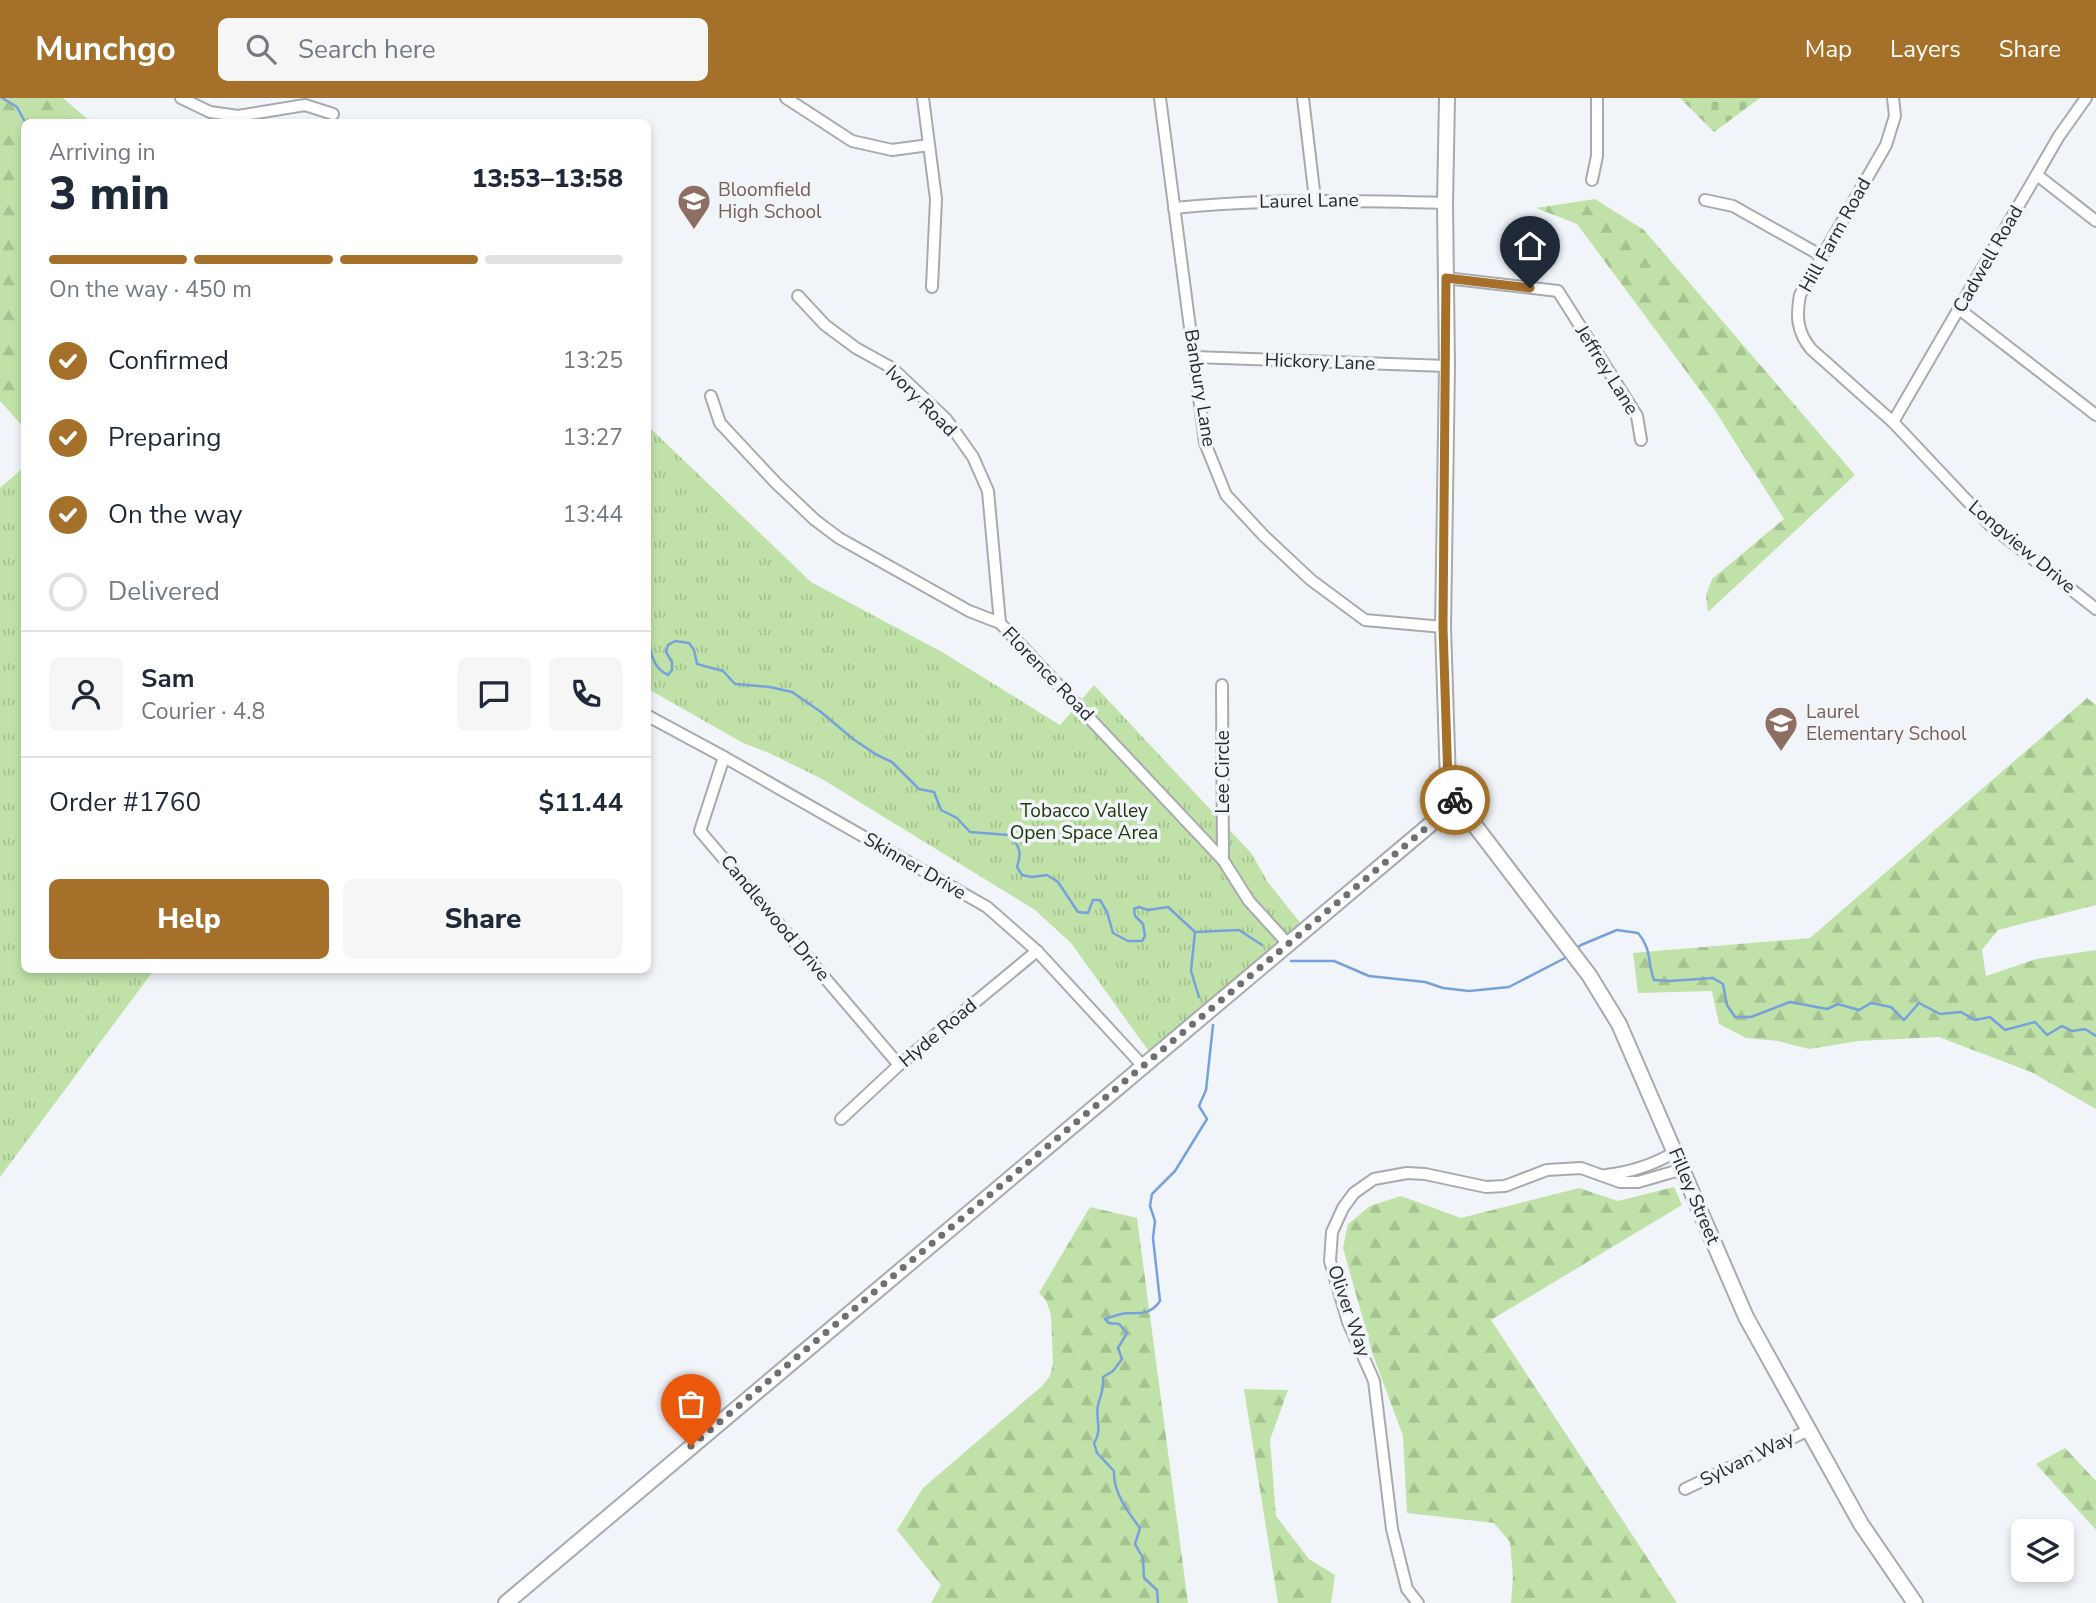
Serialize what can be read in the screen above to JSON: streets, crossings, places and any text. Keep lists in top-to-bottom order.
{
  "streets": {
    "street": [
      "Laurel Lane",
      "Hill Farm Road",
      "Cadwell Road",
      "Hickory Lane",
      "Jeffrey Lane",
      "Banbury Lane",
      "Ivory Road",
      "Longview Drive",
      "Florence Road",
      "Lee Circle",
      "Skinner Drive",
      "Candlewood Drive",
      "Hyde Road",
      "Filley Street",
      "Oliver Way",
      "Sylvan Way"
    ]
  },
  "crossings": [
    ["Laurel Lane", "Banbury Lane"],
    ["Hill Farm Road", "Cadwell Road"],
    ["Hill Farm Road", "Longview Drive"],
    ["Cadwell Road", "Longview Drive"],
    ["Hickory Lane", "Banbury Lane"],
    ["Ivory Road", "Florence Road"],
    ["Florence Road", "Lee Circle"],
    ["Skinner Drive", "Candlewood Drive"],
    ["Skinner Drive", "Hyde Road"],
    ["Candlewood Drive", "Hyde Road"],
    ["Filley Street", "Oliver Way"],
    ["Filley Street", "Sylvan Way"]
  ],
  "parks": ["Tobacco Valley Open Space Area"],
  "places": {
    "school or university": ["Bloomfield High School", "Laurel Elementary School"]
  },
  "page": {
    "header": "Munchgo",
    "search": "Search here",
    "nav": ["Map", "Layers", "Share"],
    "heading": ["3 min", "Arriving in", "13:53–13:58"],
    "panel": [
      "Sam",
      "Courier · 4.8",
      "Order #1760",
      "$11.44"
    ],
    "bar": "On the way · 450 m",
    "list": [
      ["Confirmed", "13:25"],
      ["Preparing", "13:27"],
      ["On the way", "13:44"],
      "Delivered"
    ],
    "buttons": ["Help", "Share"]
  }
}
